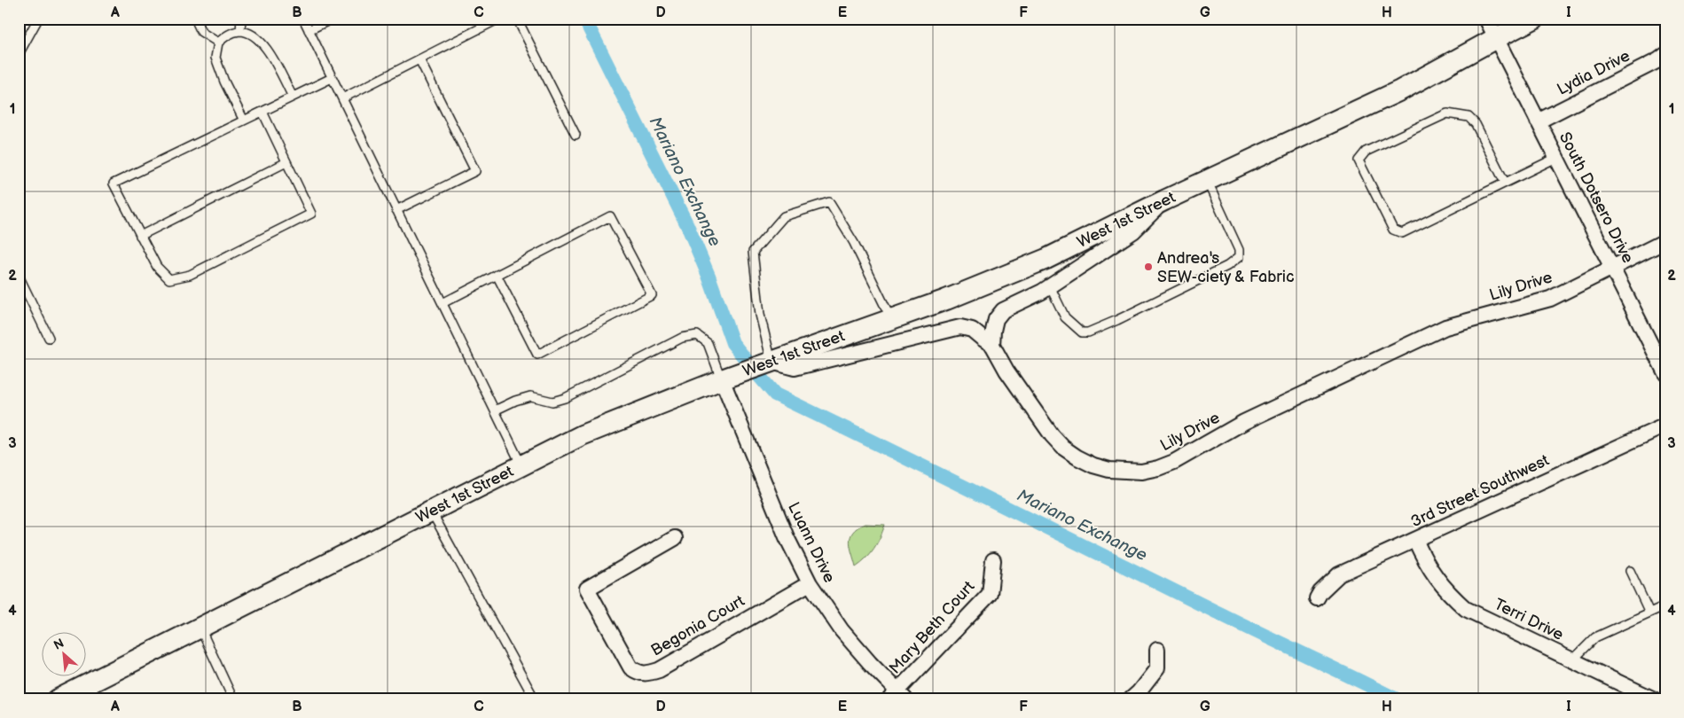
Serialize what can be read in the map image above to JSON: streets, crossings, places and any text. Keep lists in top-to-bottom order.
{
  "streets": {
    "main road": ["West 1st Street"],
    "street": [
      "Lydia Drive",
      "South Dotsero Drive",
      "Lily Drive",
      "3rd Street Southwest",
      "Luann Drive",
      "Terri Drive",
      "Begonia Court",
      "Mary Beth Court"
    ]
  },
  "crossings": [
    ["Lydia Drive", "South Dotsero Drive"],
    ["South Dotsero Drive", "West 1st Street"],
    ["South Dotsero Drive", "Lily Drive"],
    ["West 1st Street", "Luann Drive"],
    ["3rd Street Southwest", "Terri Drive"],
    ["Luann Drive", "Begonia Court"],
    ["Luann Drive", "Mary Beth Court"]
  ],
  "water": ["Mariano Exchange"],
  "places": ["Andrea's SEW-ciety & Fabric"],
  "north": "top left",
  "grid": {
    "columns": [
      "A",
      "B",
      "C",
      "D",
      "E",
      "F",
      "G",
      "H",
      "I"
    ],
    "rows": [
      "1",
      "2",
      "3",
      "4"
    ]
  }
}
